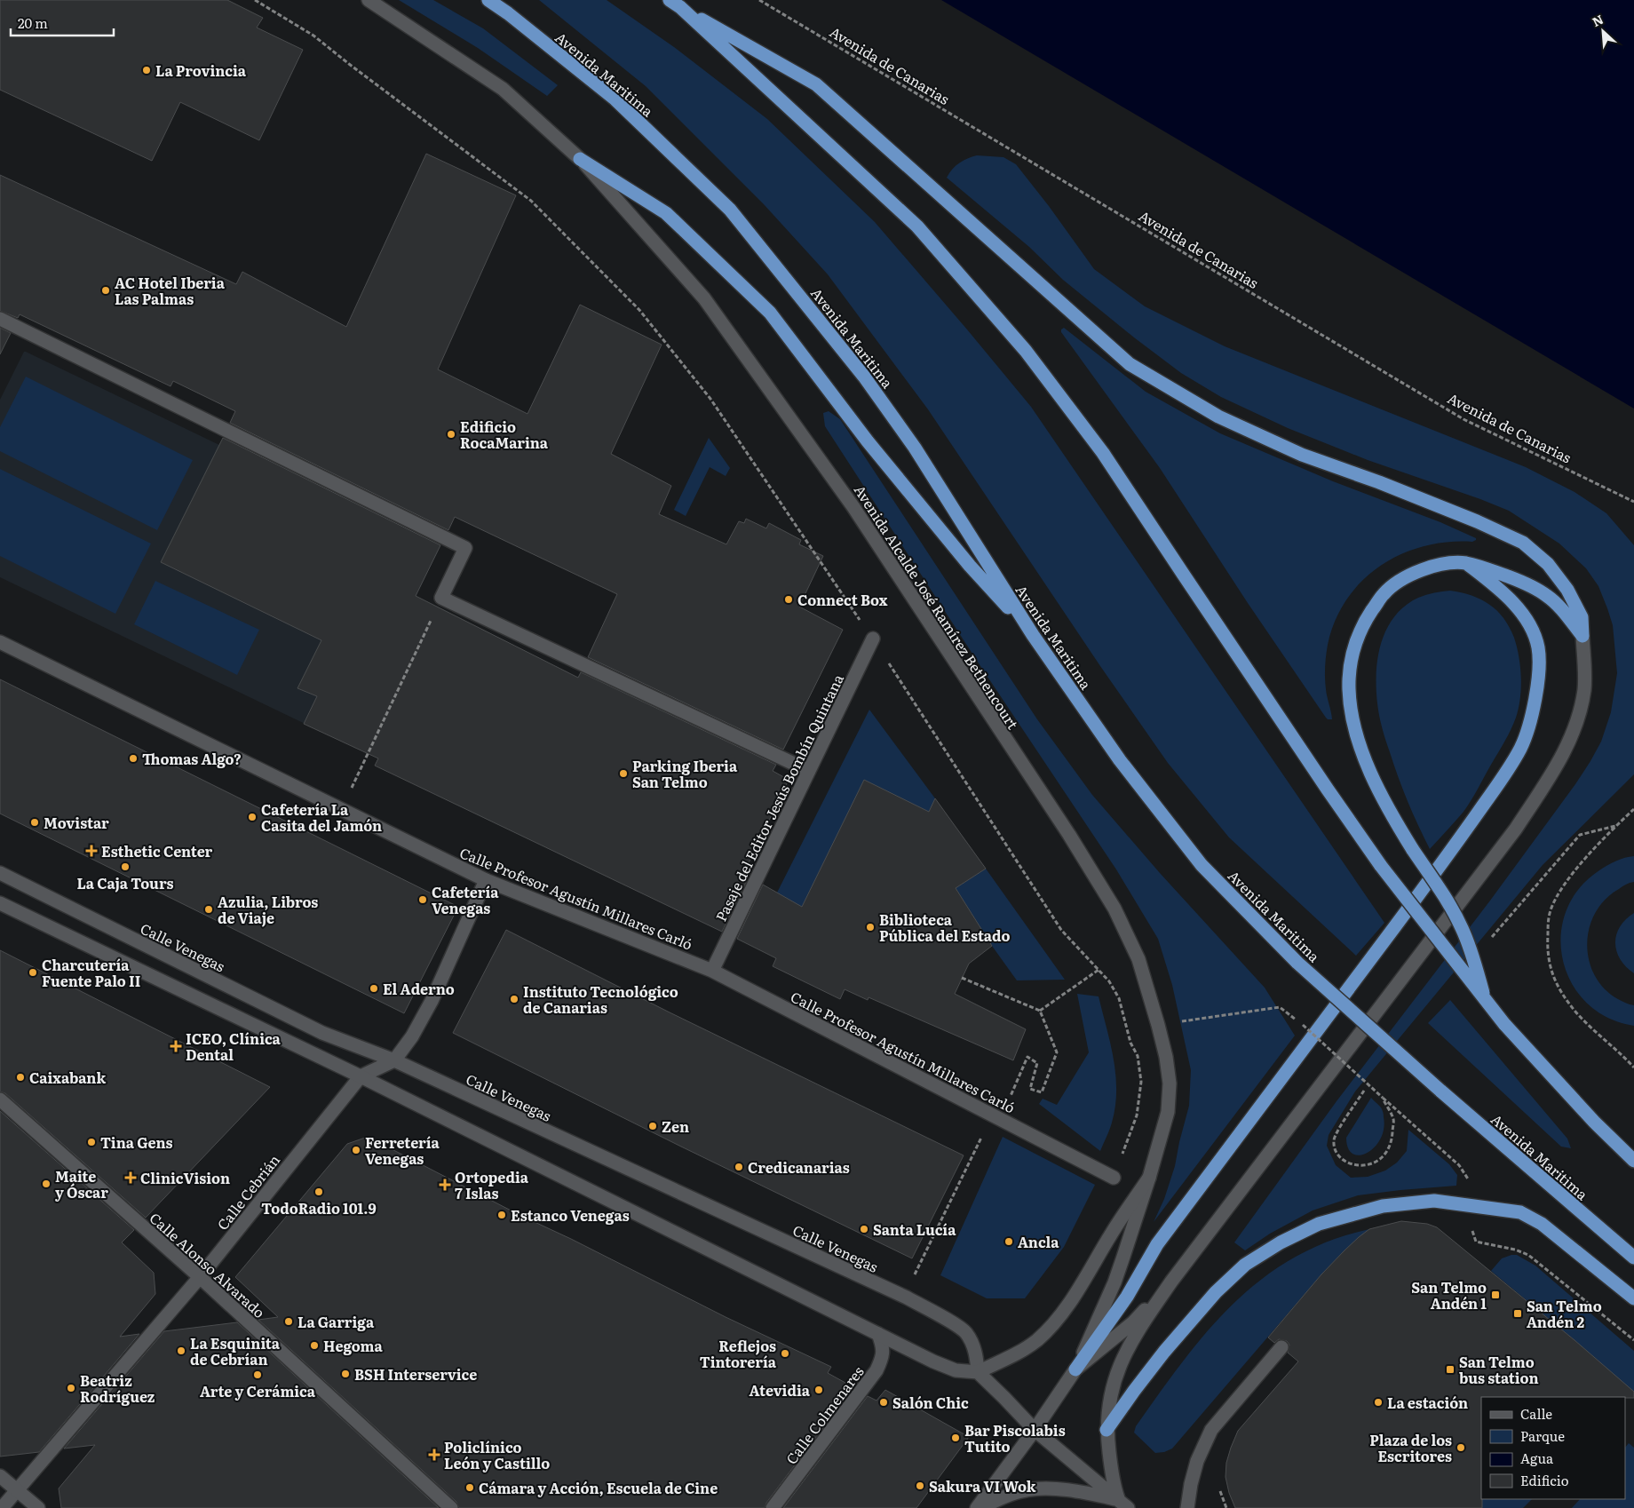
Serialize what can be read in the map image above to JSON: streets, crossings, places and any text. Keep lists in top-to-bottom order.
{
  "streets": {
    "highway": ["Avenida Maritima"],
    "street": [
      "Avenida Alcalde José Ramírez Bethencourt",
      "Pasaje del Editor Jesús Bombín Quintana",
      "Calle Profesor Agustín Millares Carló",
      "Calle Venegas",
      "Calle Cebrián",
      "Calle Alonso Alvarado",
      "Calle Colmenares"
    ],
    "path": ["Avenida de Canarias"]
  },
  "crossings": [
    ["Pasaje del Editor Jesús Bombín Quintana", "Calle Profesor Agustín Millares Carló"],
    ["Calle Profesor Agustín Millares Carló", "Calle Cebrián"],
    ["Calle Venegas", "Calle Cebrián"],
    ["Calle Cebrián", "Calle Alonso Alvarado"]
  ],
  "places": {
    "other": [
      "La Provincia",
      "AC Hotel Iberia Las Palmas",
      "Edificio RocaMarina",
      "Connect Box",
      "Thomas Algo?",
      "Parking Iberia San Telmo",
      "Cafetería La Casita del Jamón",
      "Movistar",
      "La Caja Tours",
      "Cafetería Venegas",
      "Azulia, Libros de Viaje",
      "Biblioteca Pública del Estado",
      "Charcutería Fuente Palo II",
      "El Aderno",
      "Instituto Tecnológico de Canarias",
      "Caixabank",
      "Zen",
      "Tina Gens",
      "Ferretería Venegas",
      "Credicanarias",
      "Maite y Óscar",
      "TodoRadio 101.9",
      "Estanco Venegas",
      "Santa Lucía",
      "Ancla",
      "La Garriga",
      "Hegoma",
      "La Esquinita de Cebrían",
      "Reflejos Tintorería",
      "BSH Interservice",
      "Arte y Cerámica",
      "Beatriz Rodríguez",
      "Atevidia",
      "Salón Chic",
      "La estación",
      "Bar Piscolabis Tutito",
      "Plaza de los Escritores",
      "Sakura VI Wok",
      "Cámara y Acción, Escuela de Cine"
    ],
    "health": [
      "Esthetic Center",
      "ICEO, Clínica Dental",
      "ClinicVision",
      "Ortopedia 7 Islas",
      "Policlínico León y Castillo"
    ],
    "transit": ["San Telmo Andén 1", "San Telmo Andén 2", "San Telmo bus station"]
  },
  "legend": [
    "Calle",
    "Parque",
    "Agua",
    "Edificio"
  ],
  "scale_bar": "20 m",
  "north": "top left"
}
